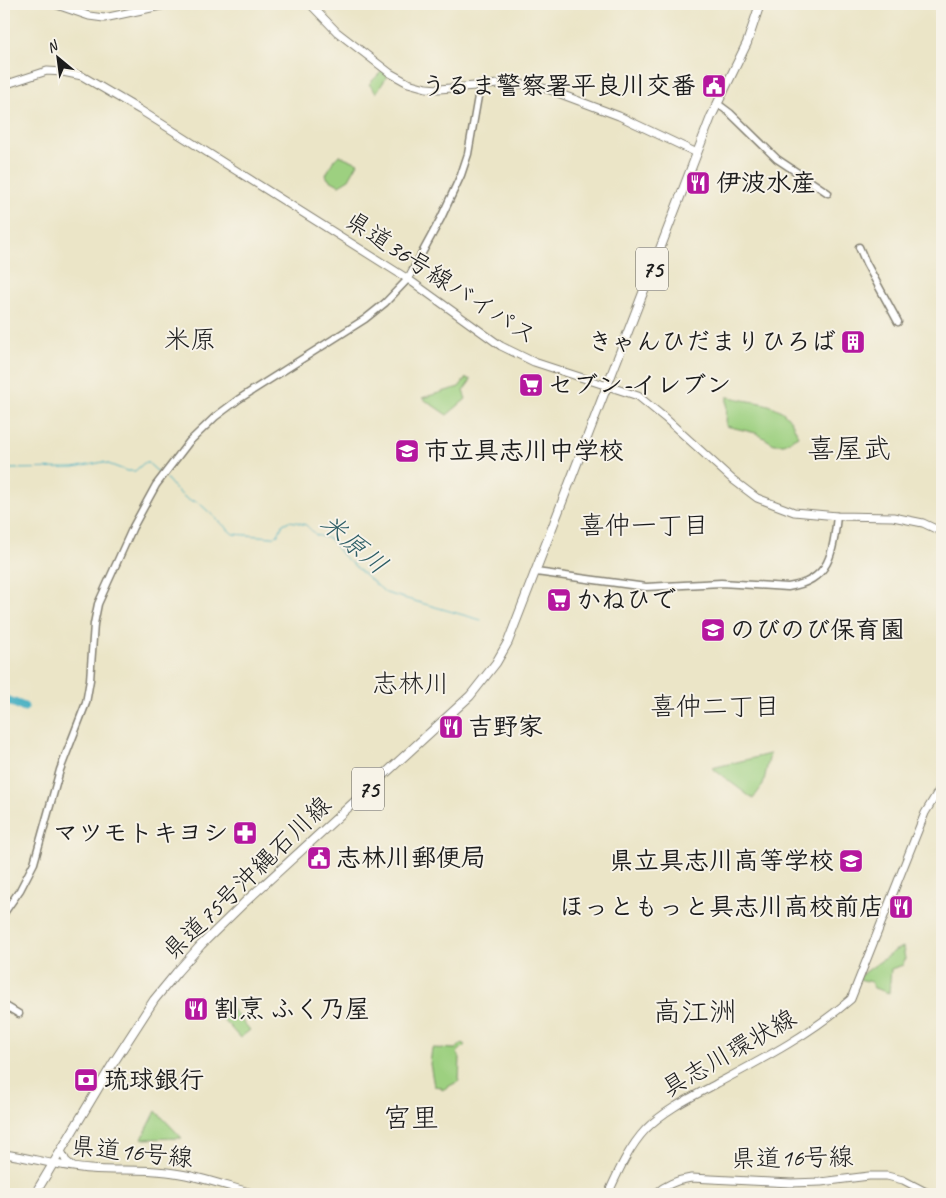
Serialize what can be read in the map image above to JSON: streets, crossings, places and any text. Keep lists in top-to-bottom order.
{
  "streets": {
    "main road": [
      "75",
      "県道36号線バイパス",
      "県道75号沖縄石川線",
      "具志川環状線",
      "県道16号線"
    ]
  },
  "crossings": [
    ["県道36号線バイパス", "県道75号沖縄石川線"],
    ["県道75号沖縄石川線", "県道16号線"]
  ],
  "districts": [
    "米原",
    "喜屋武",
    "喜仲一丁目",
    "志林川",
    "喜仲二丁目",
    "高江洲",
    "宮里"
  ],
  "water": ["米原川"],
  "places": {
    "public building": ["うるま警察署平良川交番", "志林川郵便局"],
    "restaurant": [
      "伊波水産",
      "吉野家",
      "ほっともっと具志川高校前店",
      "割烹 ふく乃屋"
    ],
    "building": ["きゃんひだまりひろば"],
    "supermarket": ["セブン-イレブン", "かねひで"],
    "school or university": ["市立具志川中学校", "のびのび保育園", "県立具志川高等学校"],
    "pharmacy": ["マツモトキヨシ"],
    "bank": ["琉球銀行"]
  },
  "north": "top left"
}
